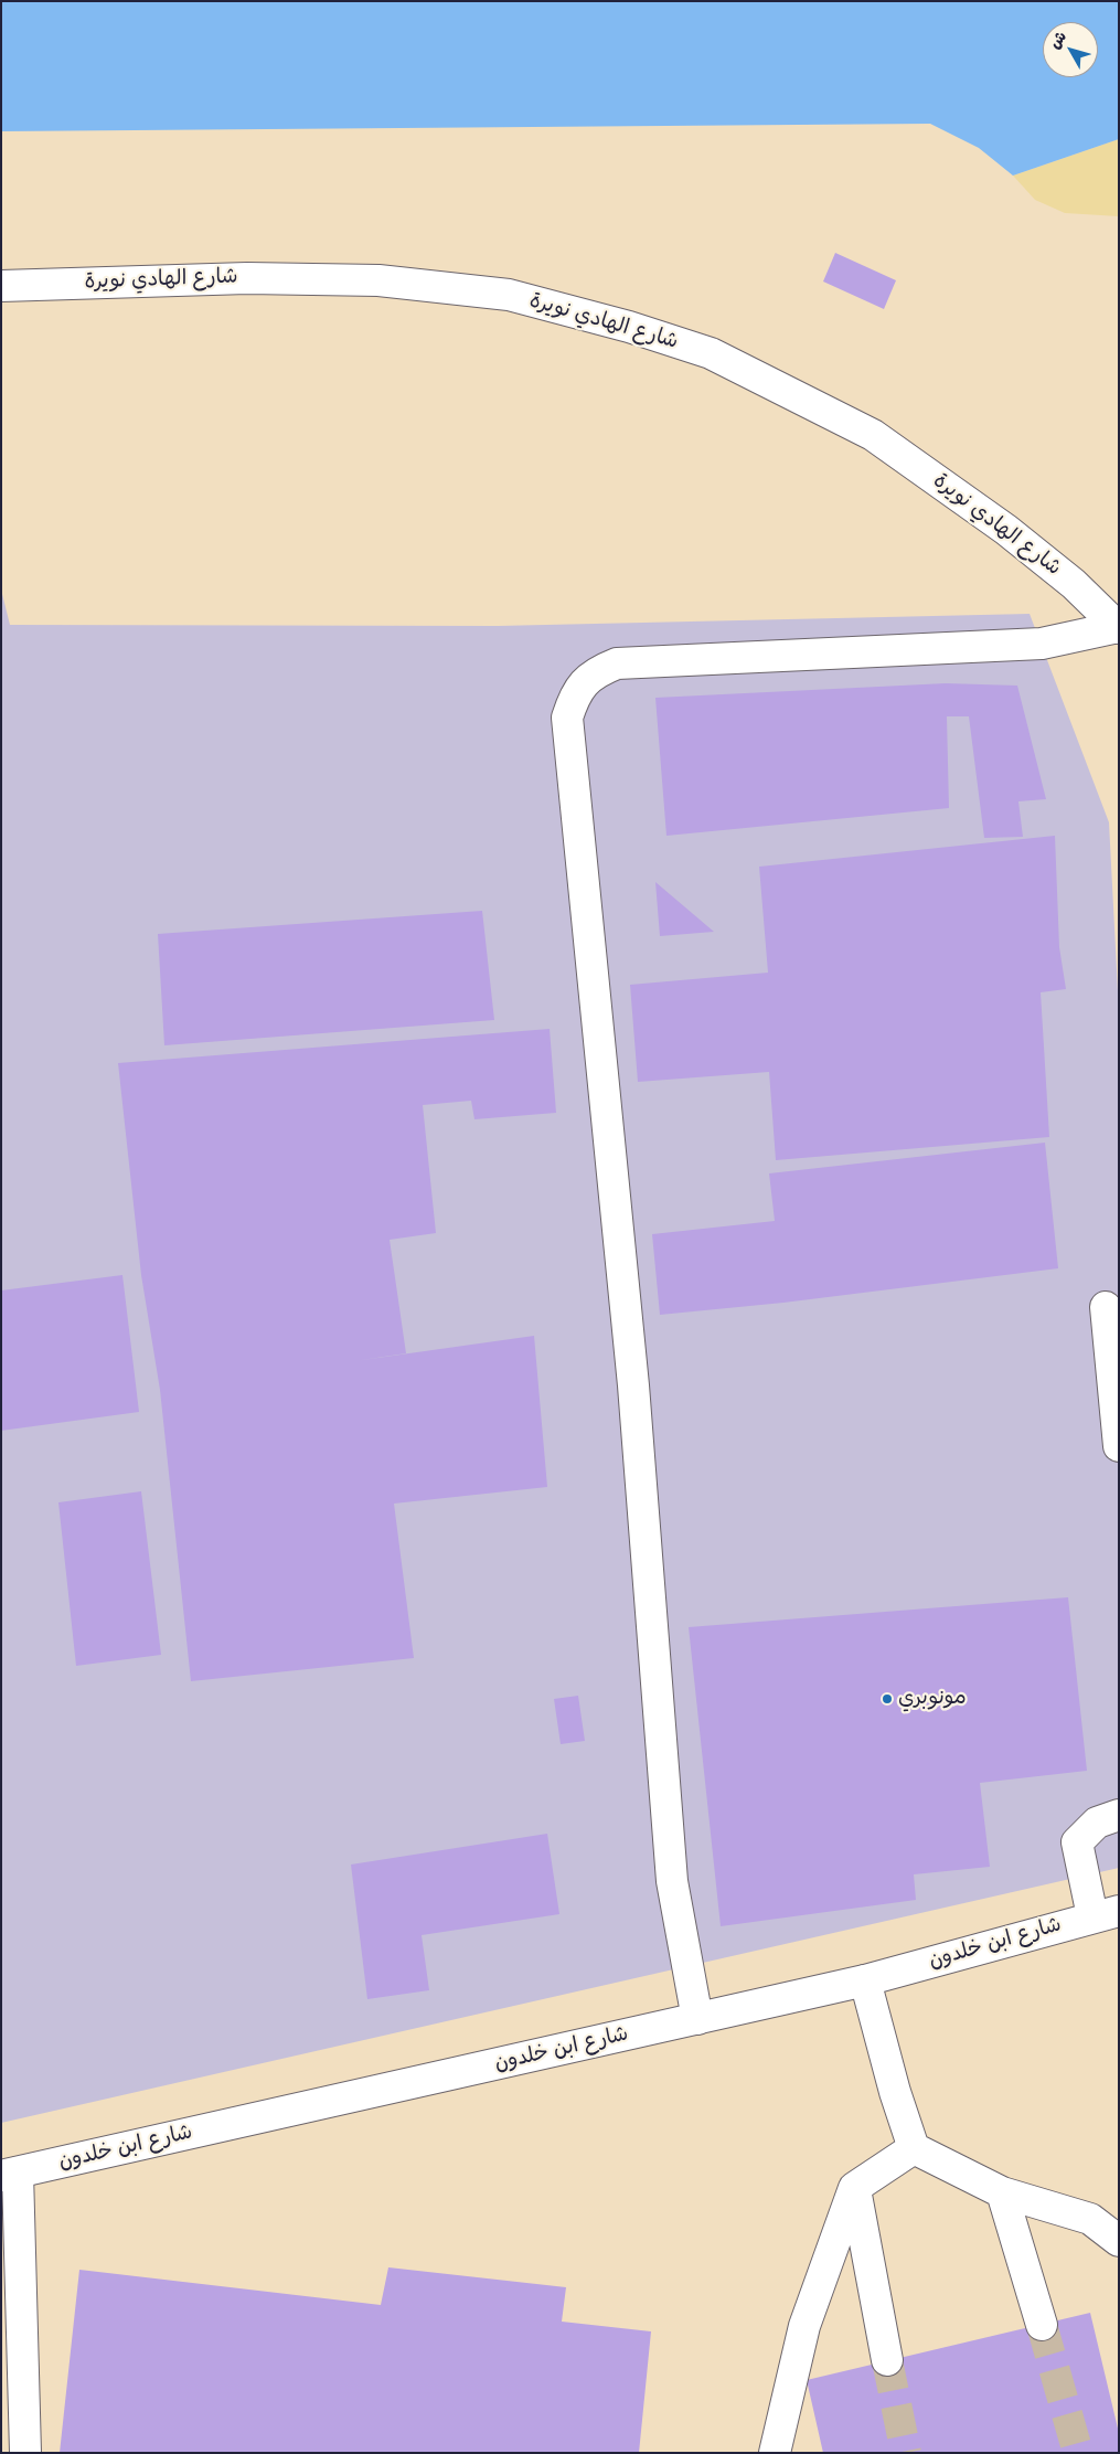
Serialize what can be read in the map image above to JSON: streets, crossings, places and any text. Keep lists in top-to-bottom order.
{
  "streets": {
    "main road": ["شارع الهادي نويرة", "شارع ابن خلدون"]
  },
  "places": ["مونوبري"],
  "north": "top left"
}
